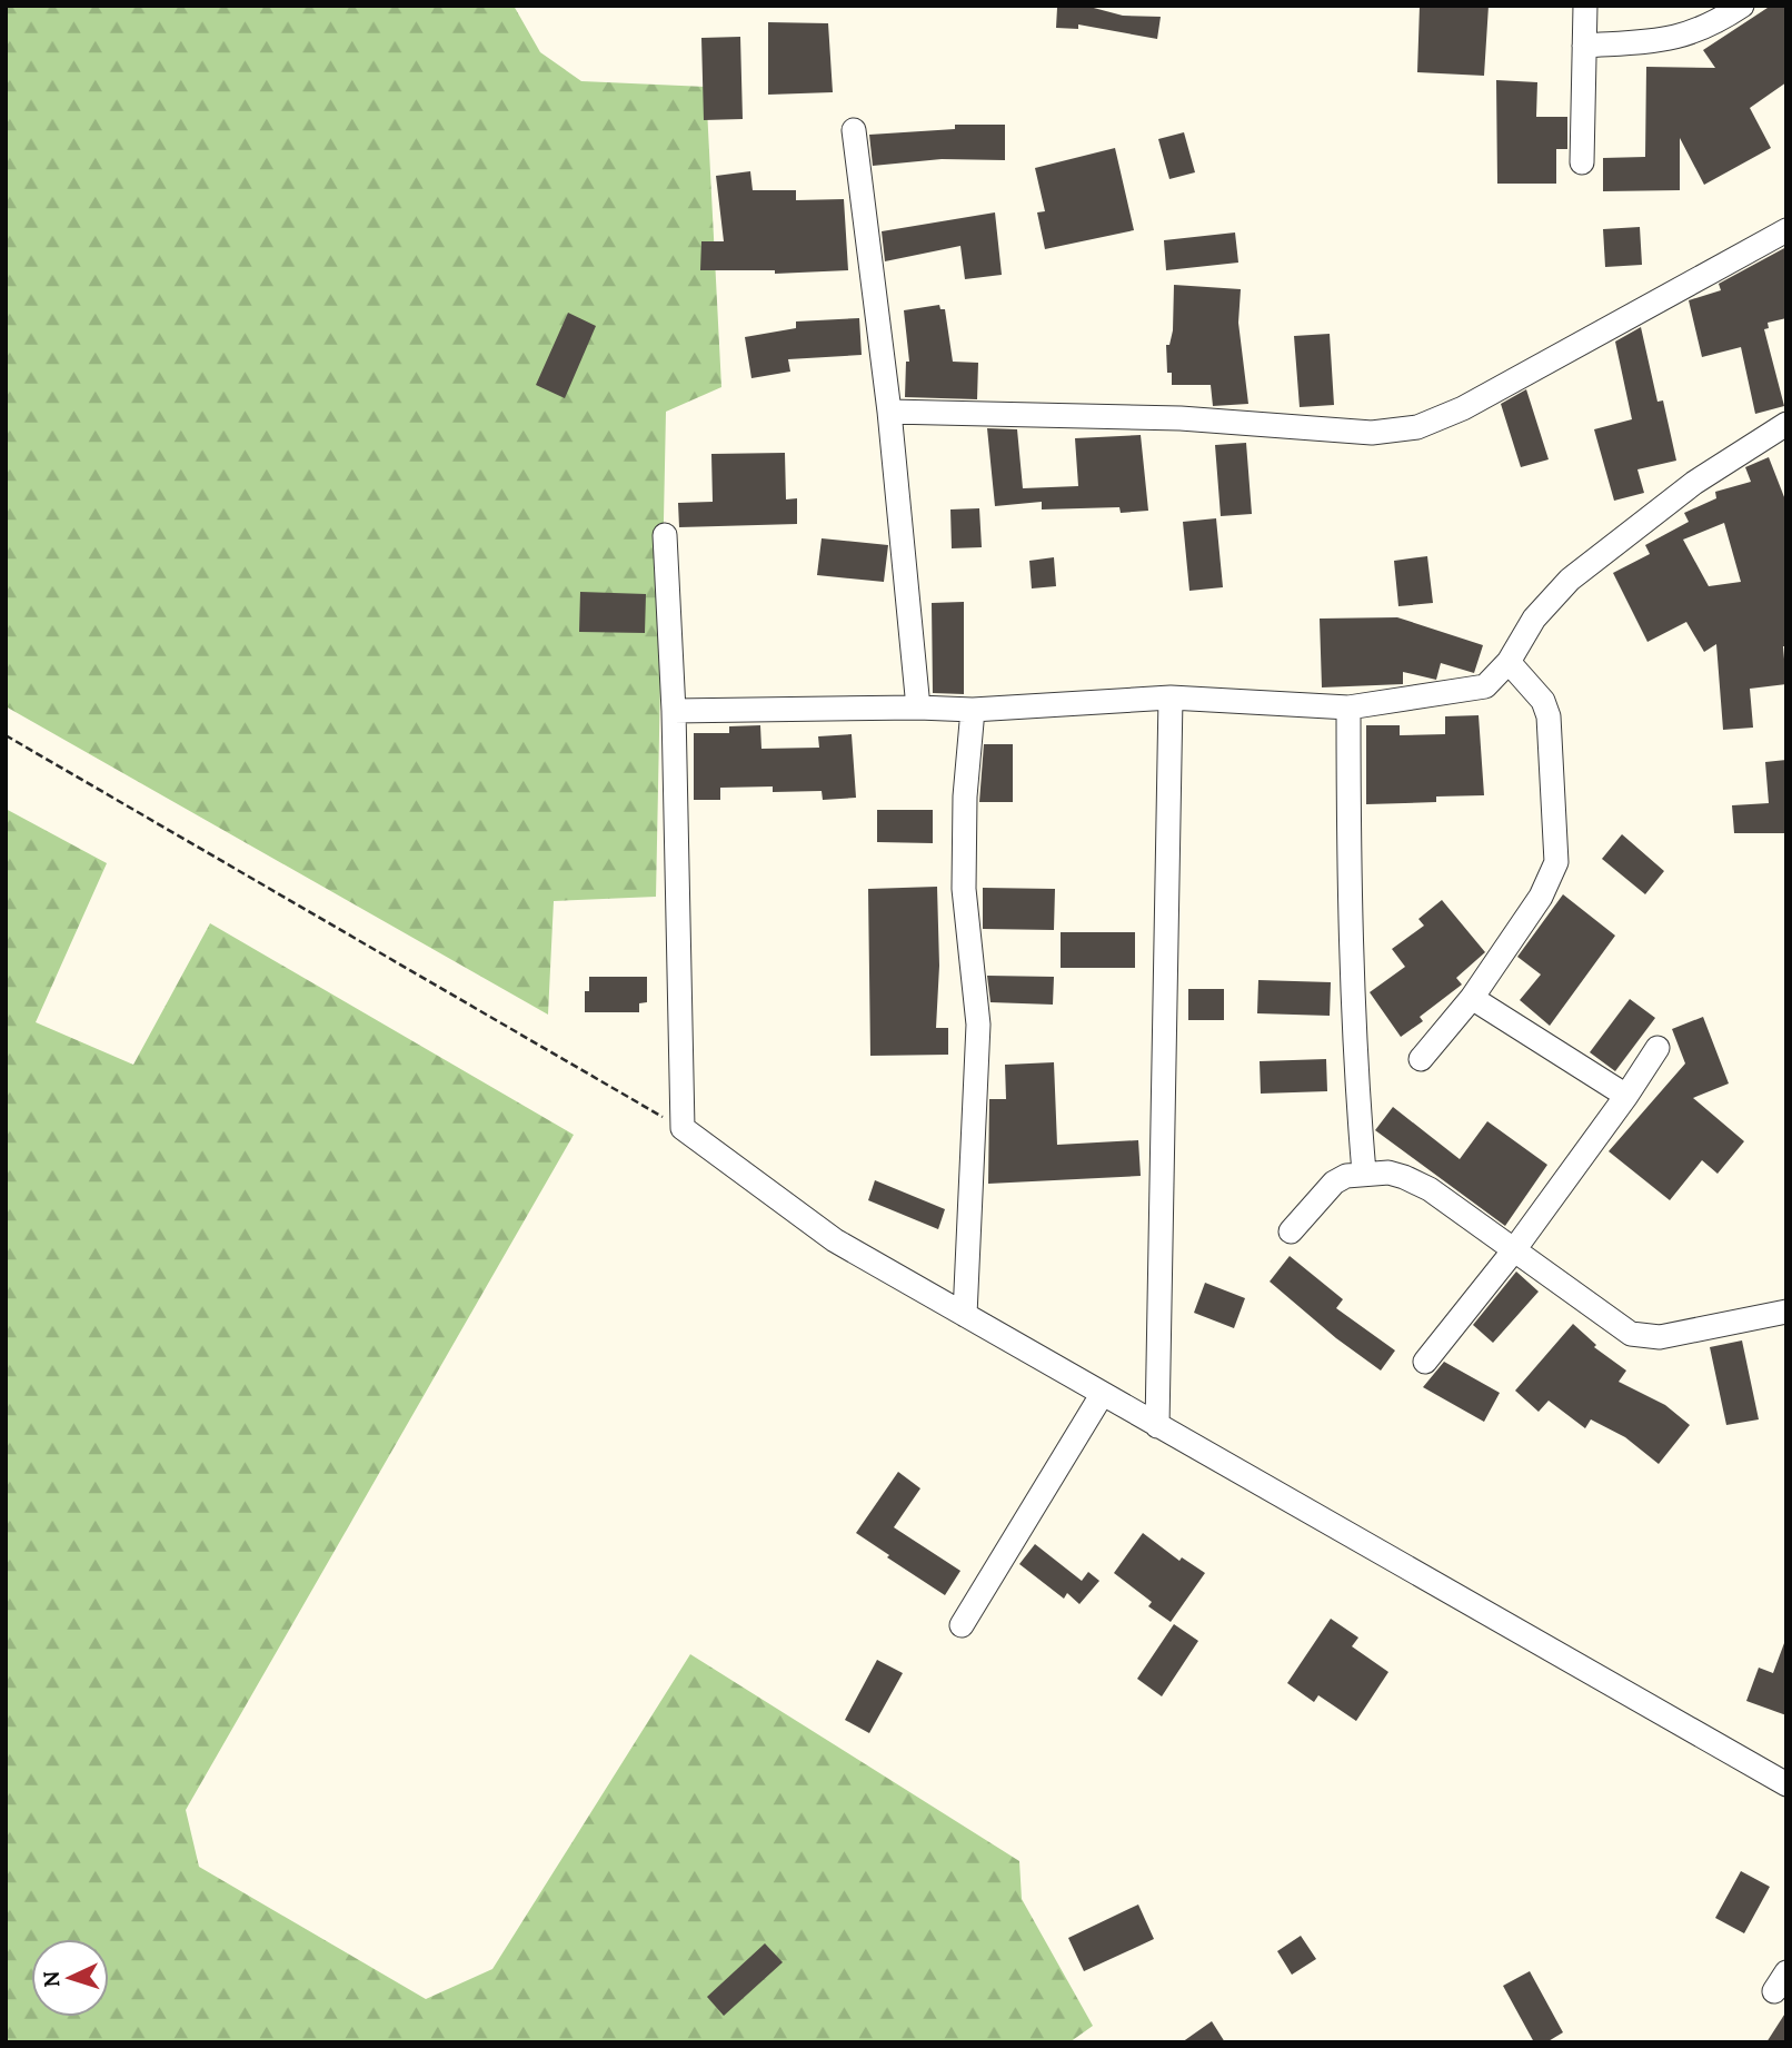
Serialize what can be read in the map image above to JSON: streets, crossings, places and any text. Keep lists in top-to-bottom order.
{
  "north": "left"
}
